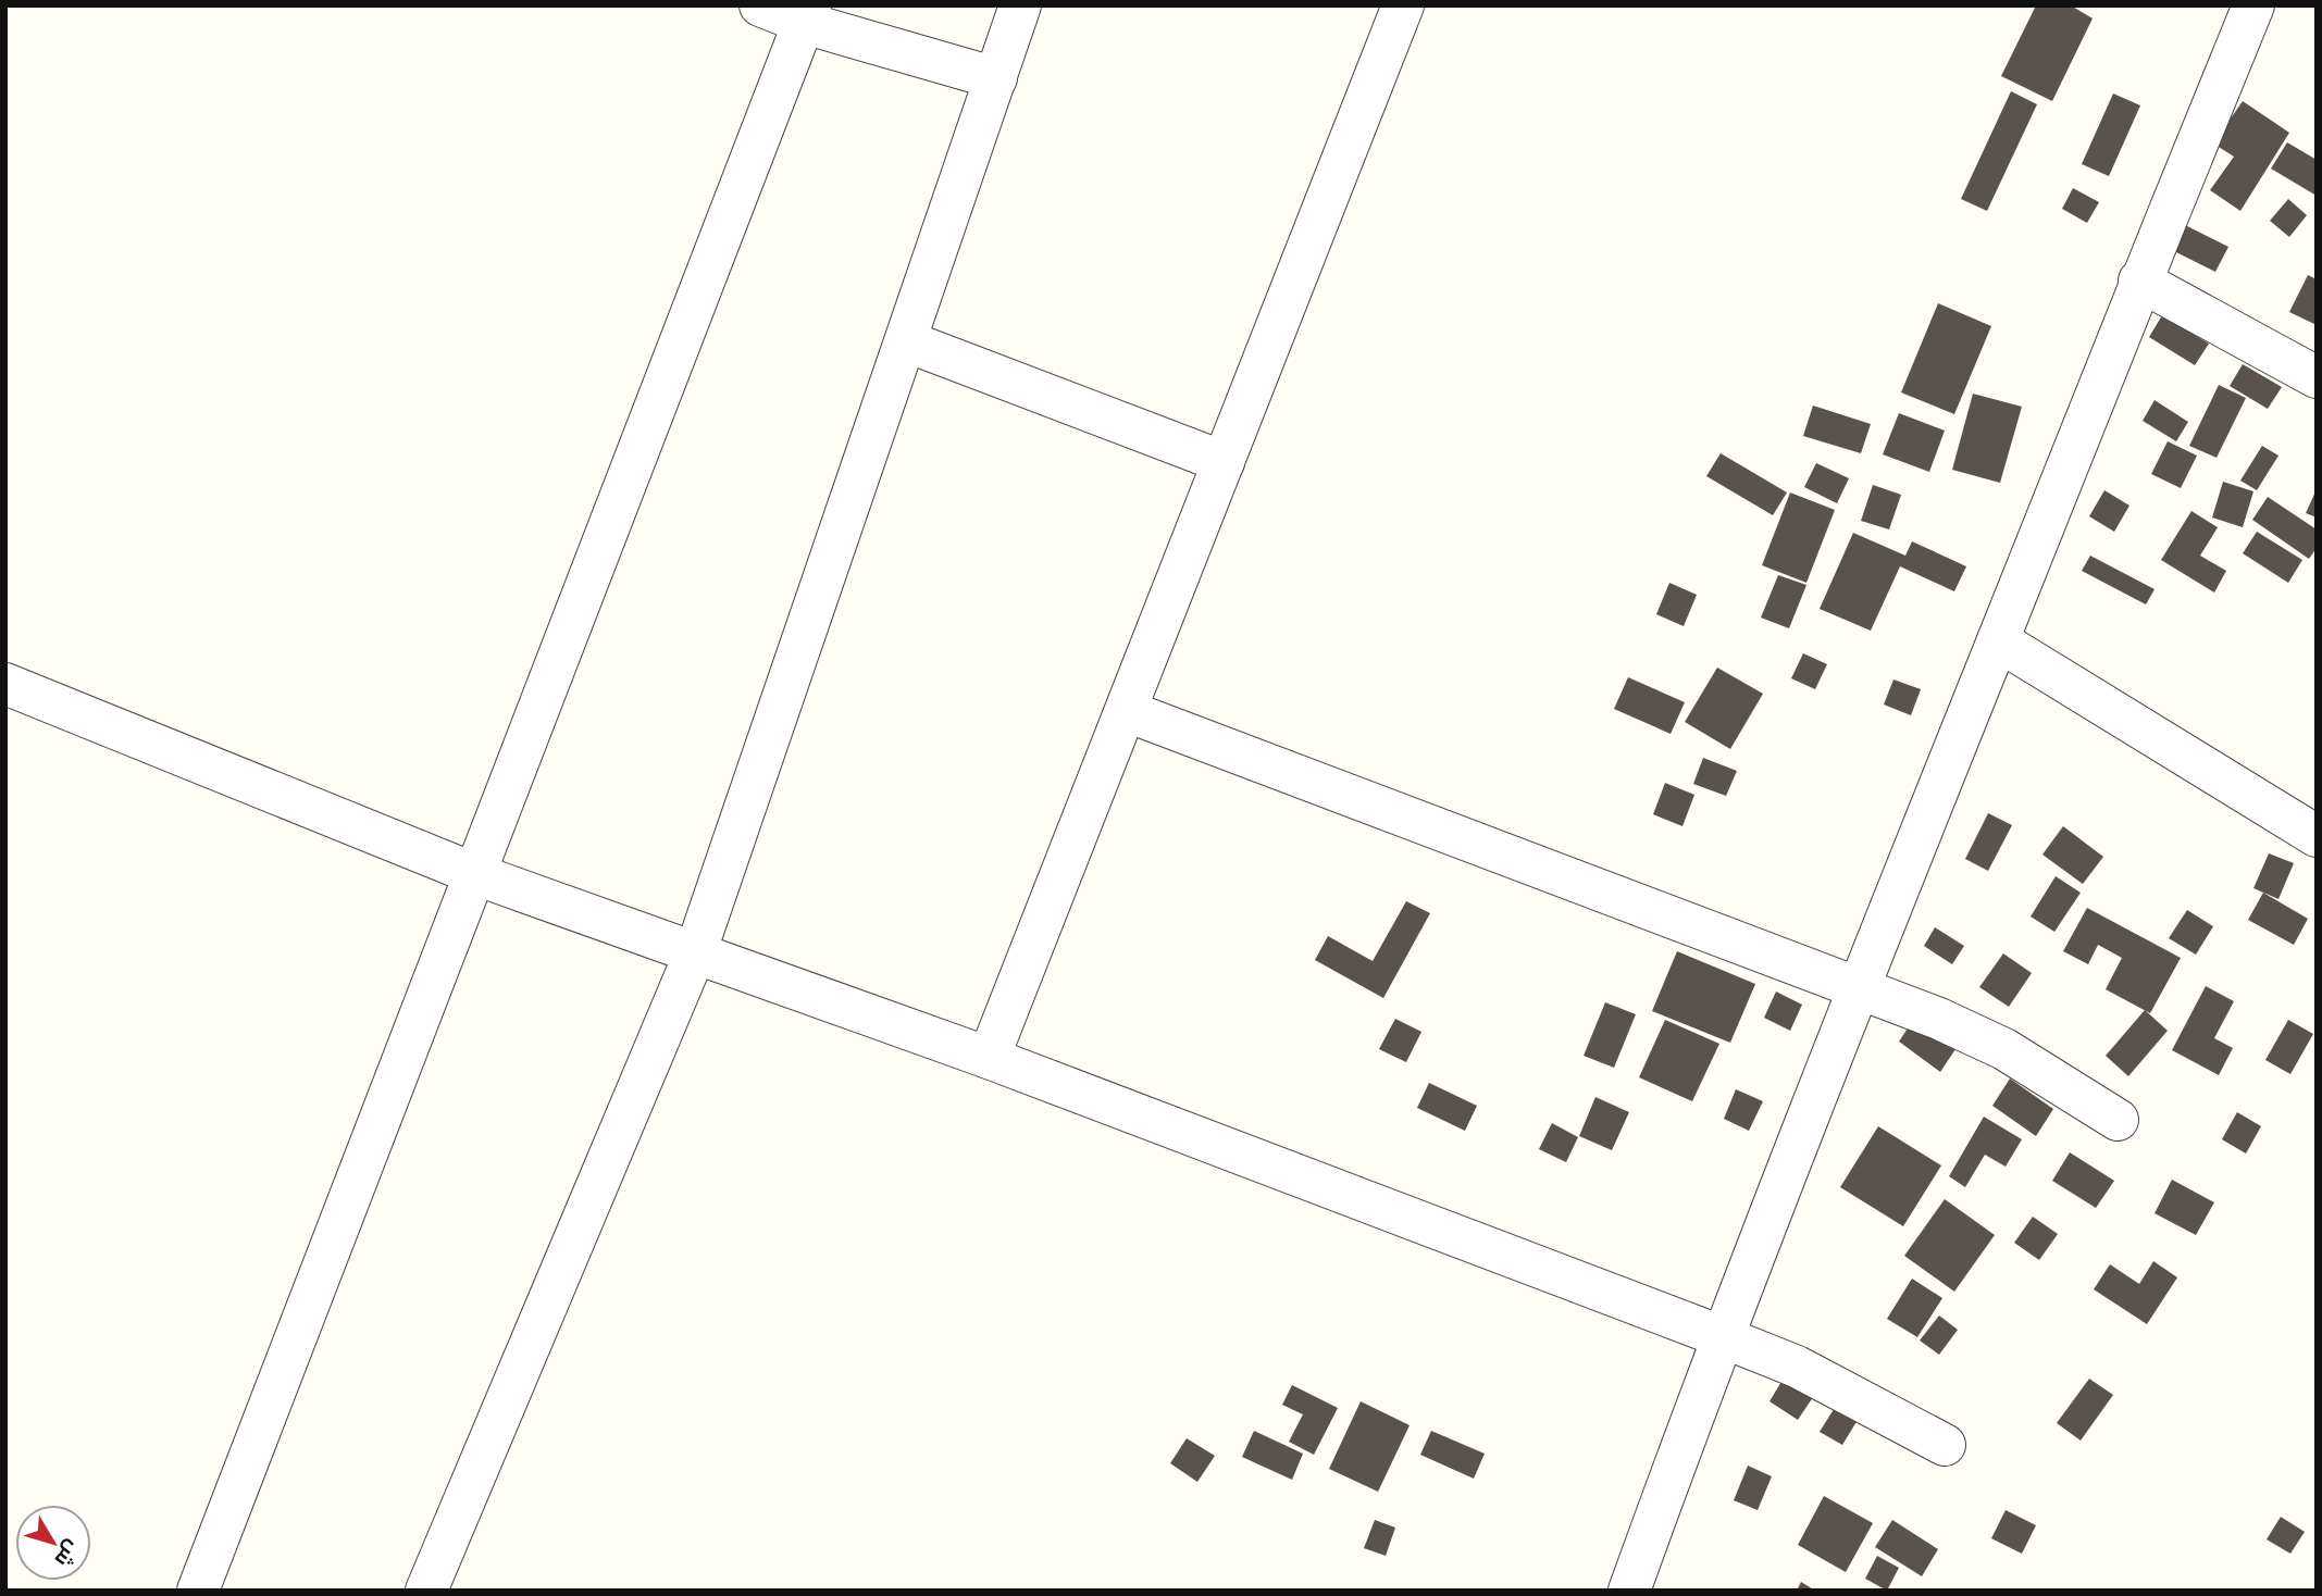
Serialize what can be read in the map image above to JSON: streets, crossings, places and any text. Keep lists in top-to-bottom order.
{
  "north": "bottom right"
}
